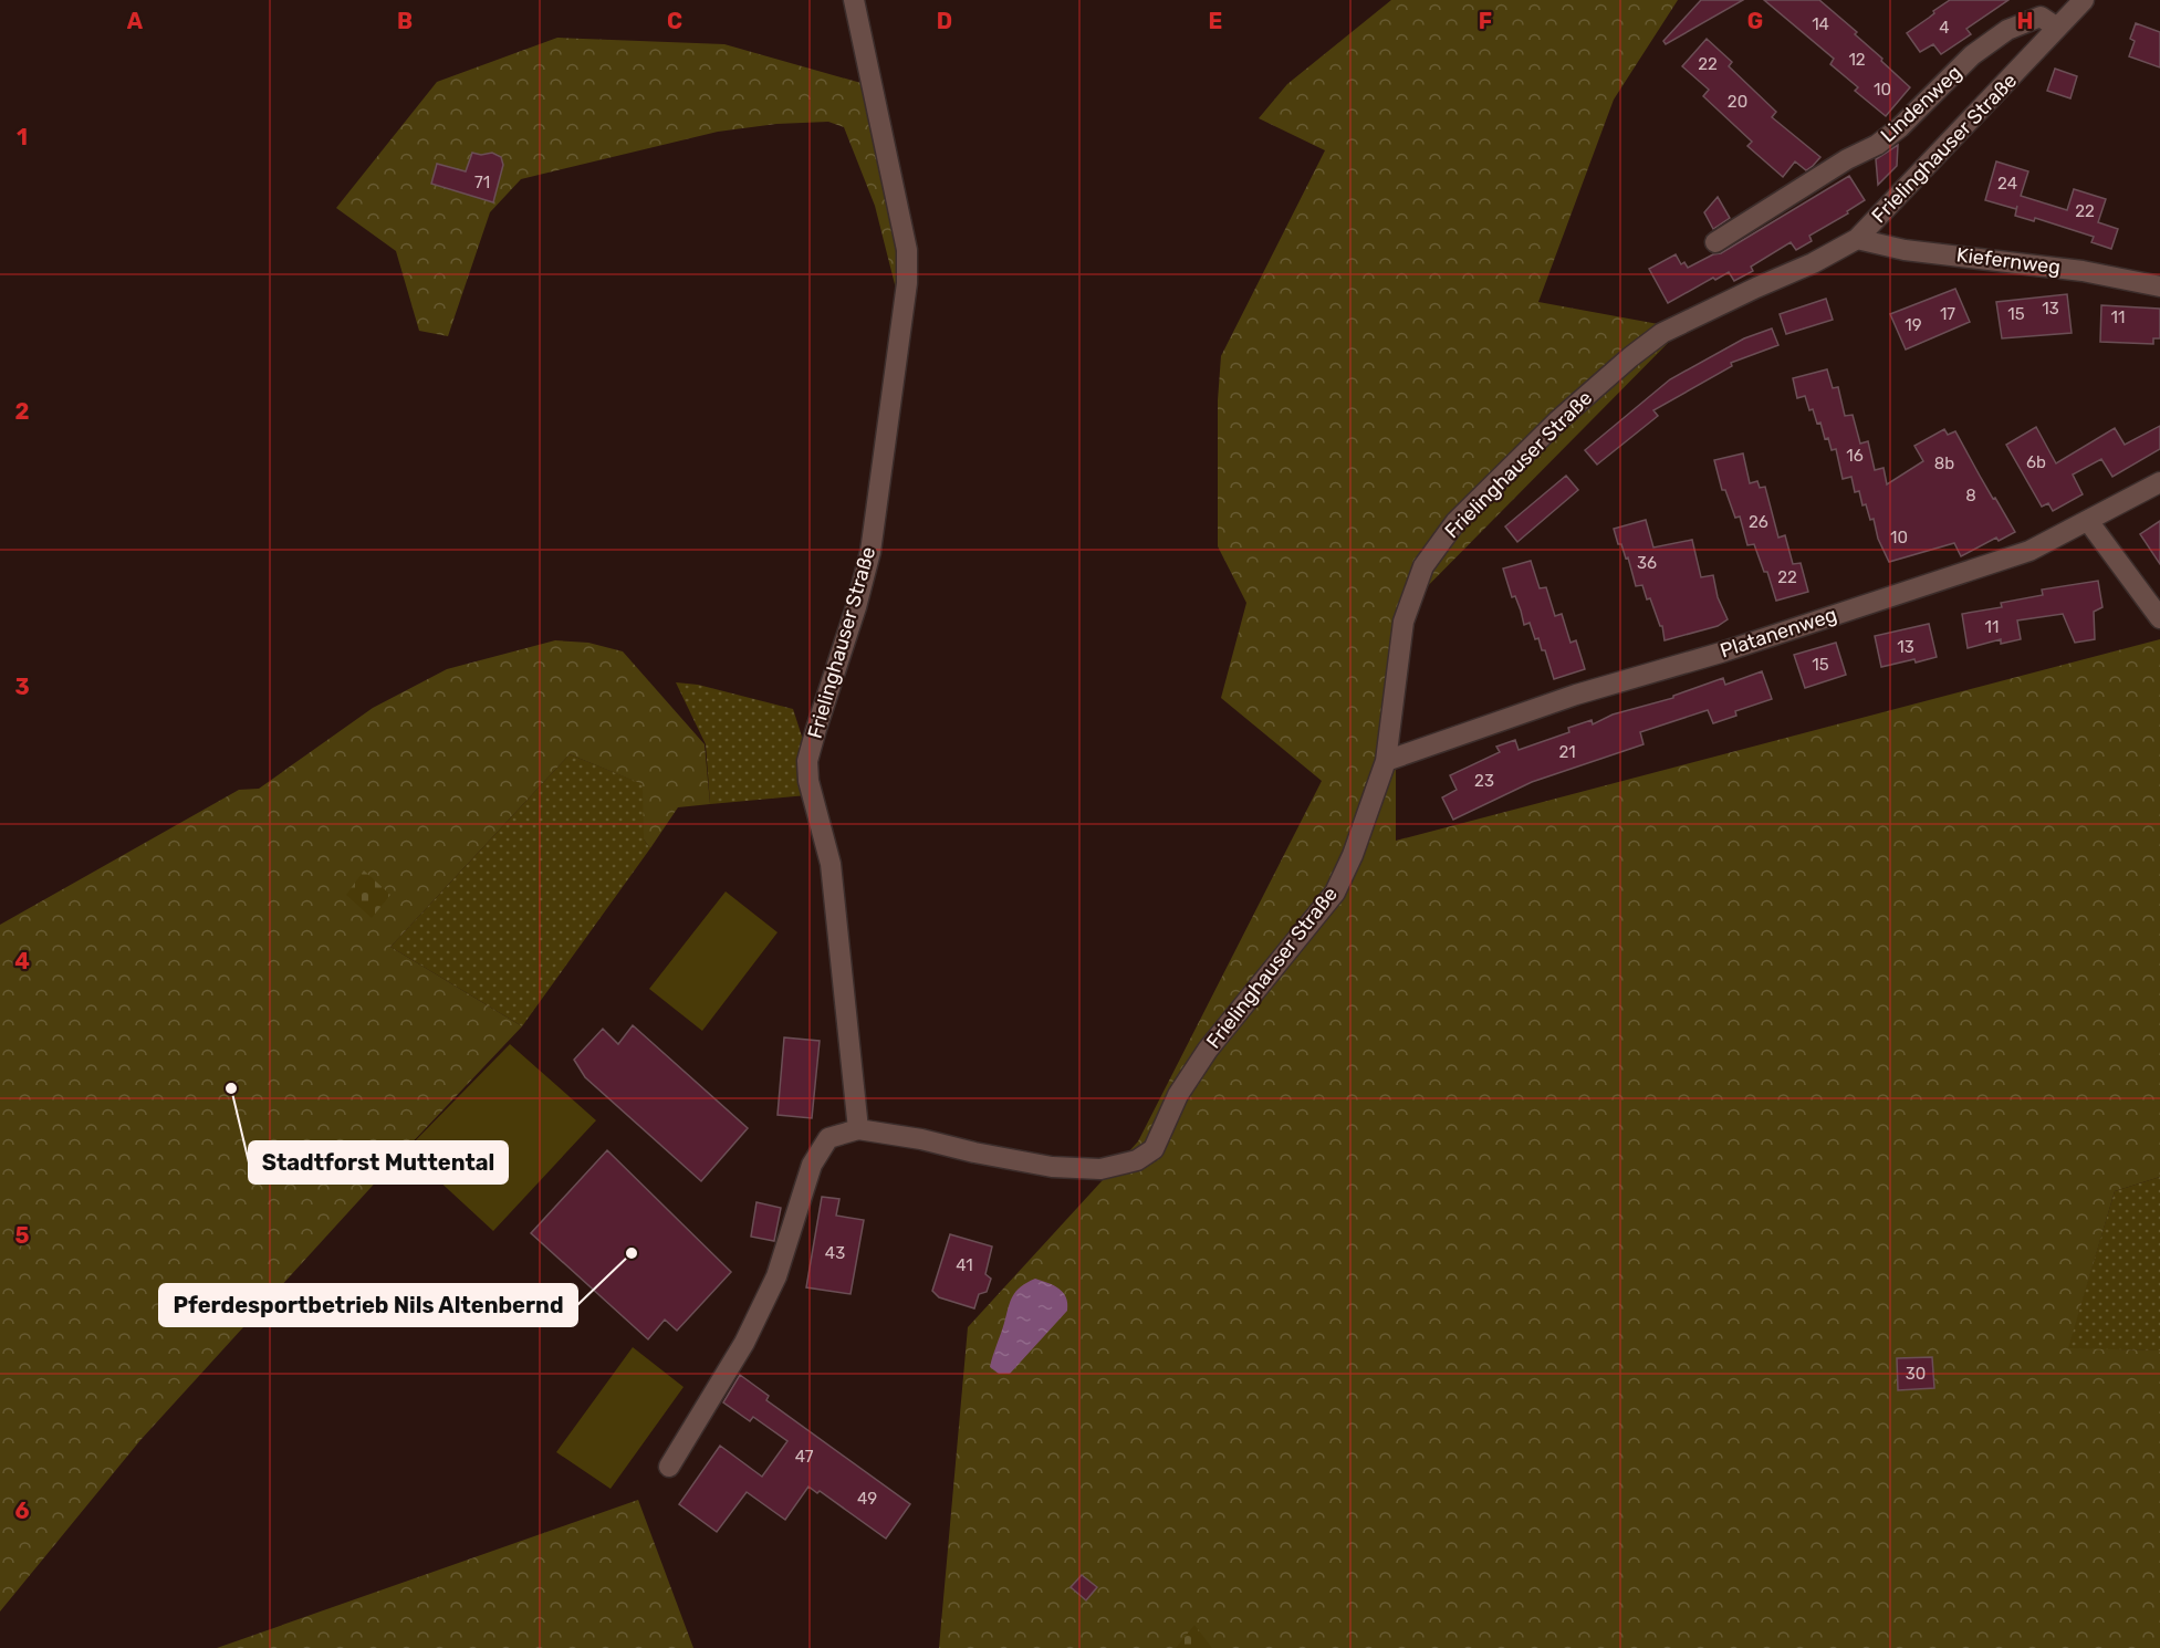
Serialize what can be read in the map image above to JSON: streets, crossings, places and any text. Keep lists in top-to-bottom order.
{
  "streets": {
    "street": [
      "Lindenweg",
      "Frielinghauser Straße",
      "Kiefernweg",
      "Platanenweg"
    ]
  },
  "crossings": [
    ["Lindenweg", "Frielinghauser Straße"],
    ["Frielinghauser Straße", "Kiefernweg"],
    ["Frielinghauser Straße", "Platanenweg"]
  ],
  "places": ["Stadtforst Muttental", "Pferdesportbetrieb Nils Altenbernd"],
  "house_numbers": [
    "14",
    "4",
    "12",
    "22",
    "10",
    "20",
    "71",
    "24",
    "22",
    "13",
    "17",
    "15",
    "11",
    "19",
    "16",
    "6b",
    "8b",
    "8",
    "26",
    "10",
    "36",
    "22",
    "11",
    "13",
    "15",
    "21",
    "23",
    "43",
    "41",
    "30",
    "47",
    "49"
  ],
  "grid": {
    "columns": [
      "A",
      "B",
      "C",
      "D",
      "E",
      "F",
      "G",
      "H"
    ],
    "rows": [
      "1",
      "2",
      "3",
      "4",
      "5",
      "6"
    ]
  }
}
